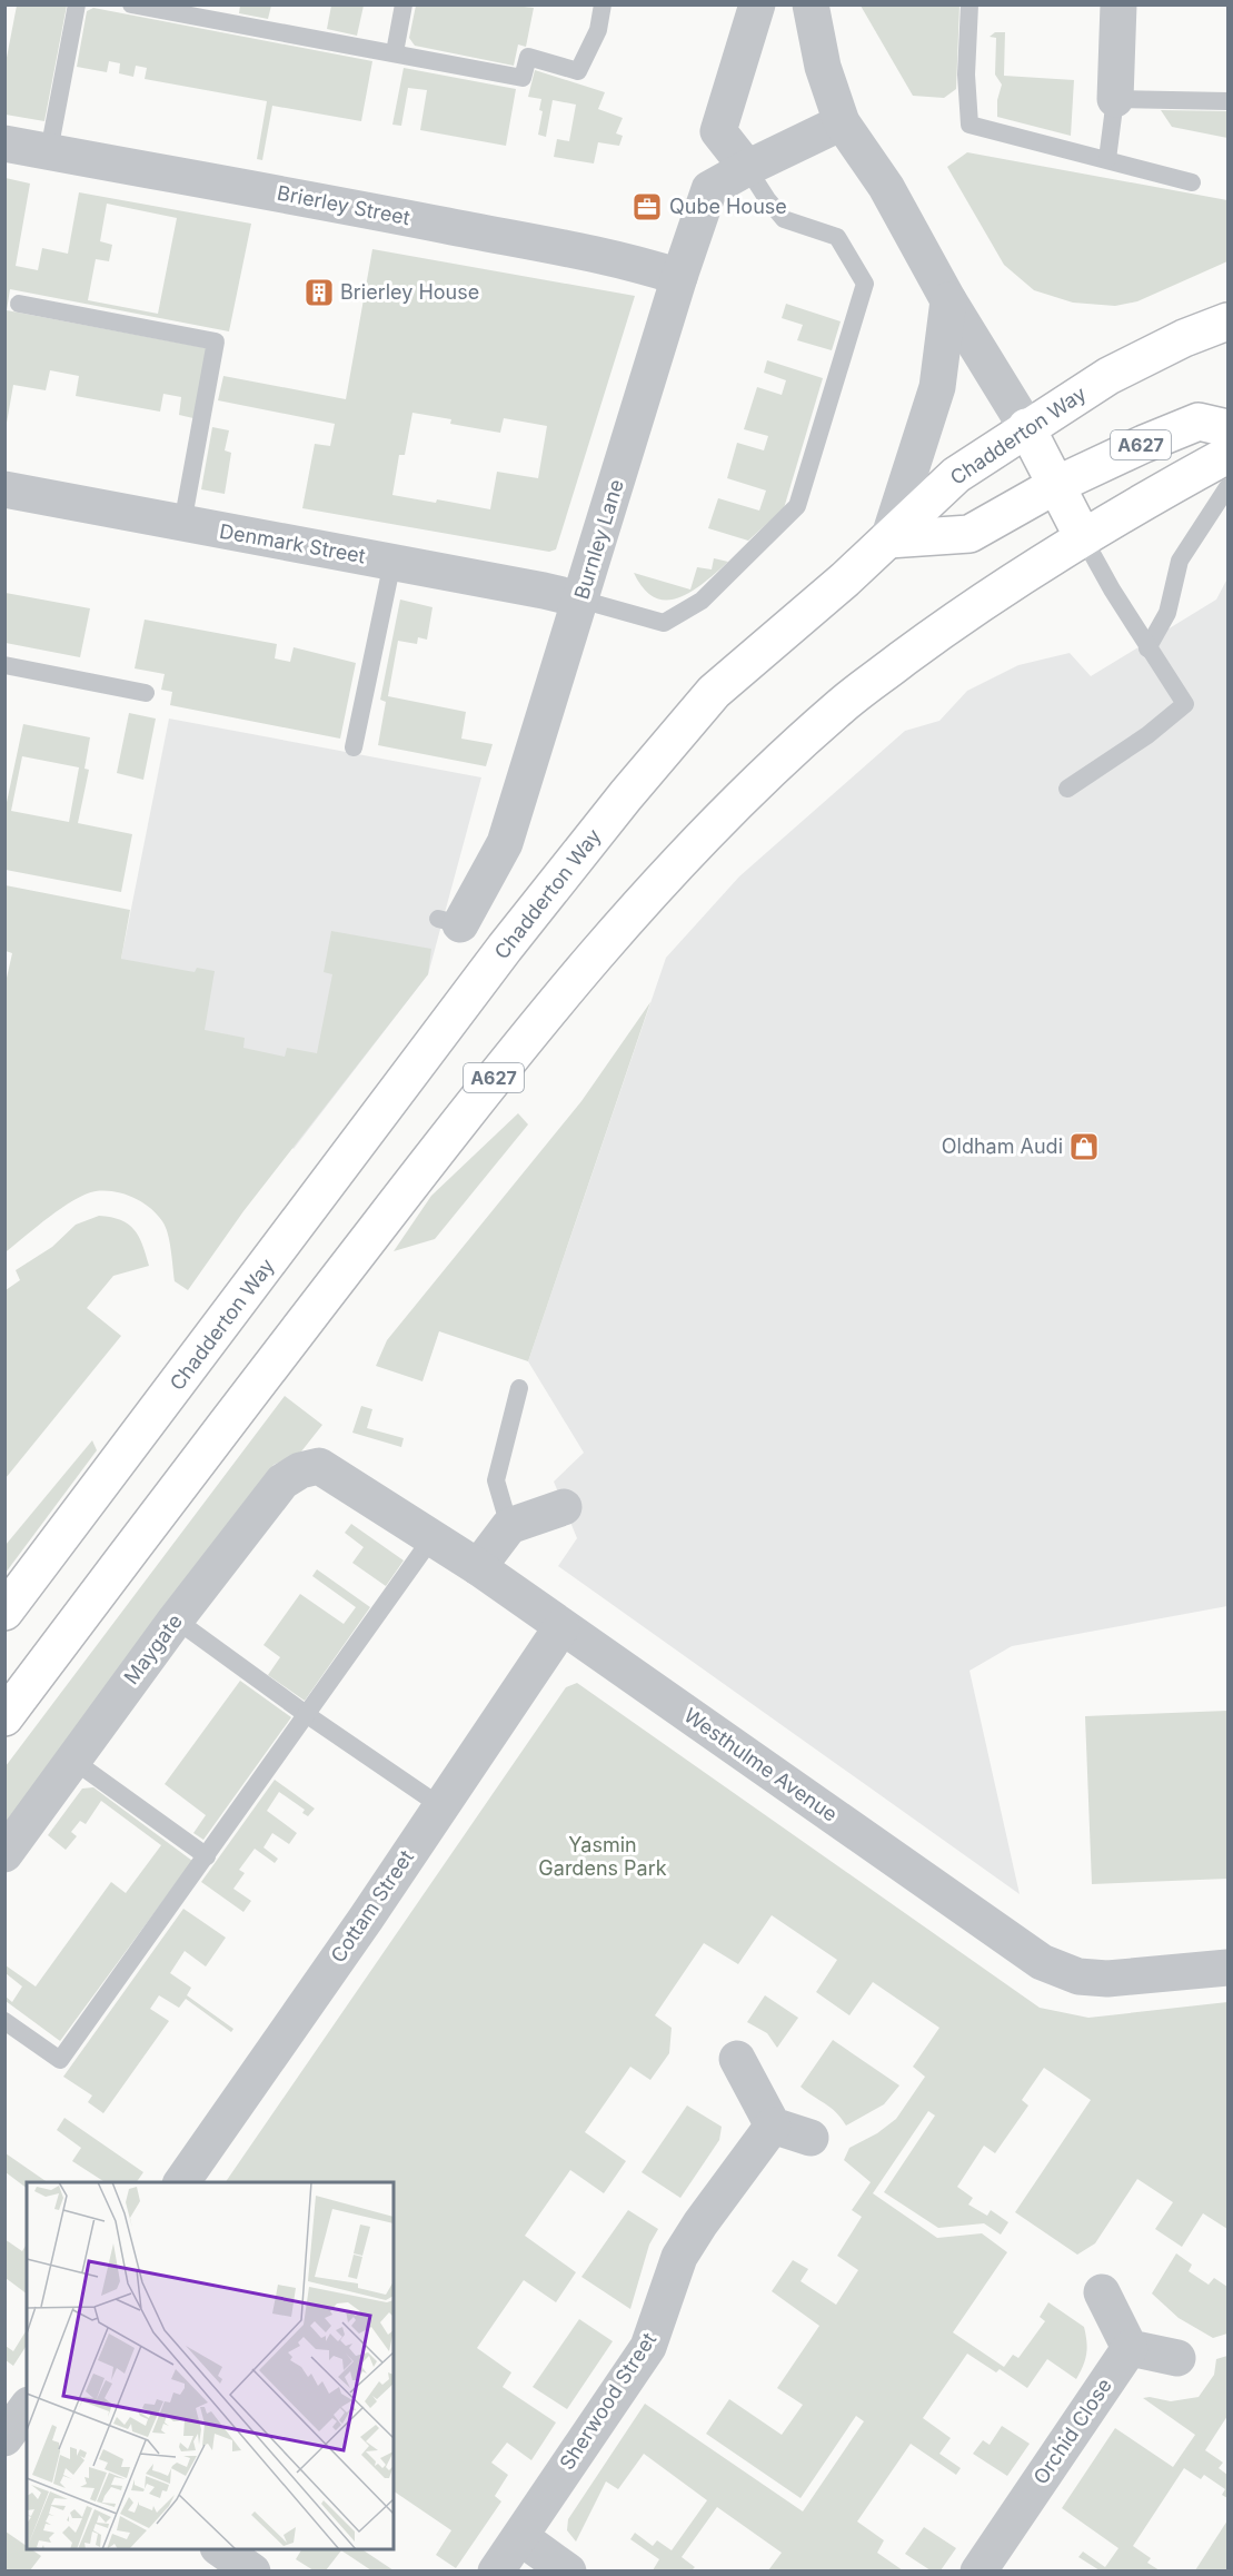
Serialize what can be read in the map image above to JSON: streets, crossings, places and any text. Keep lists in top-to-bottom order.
{
  "streets": {
    "highway": ["Chadderton Way", "A627"],
    "street": [
      "Brierley Street",
      "Burnley Lane",
      "Denmark Street",
      "Maygate",
      "Westhulme Avenue",
      "Cottam Street",
      "Sherwood Street",
      "Orchid Close"
    ]
  },
  "crossings": [
    ["Brierley Street", "Burnley Lane"],
    ["Burnley Lane", "Denmark Street"],
    ["Maygate", "Westhulme Avenue"],
    ["Westhulme Avenue", "Cottam Street"]
  ],
  "parks": ["Yasmin Gardens Park"],
  "places": {
    "office": ["Qube House"],
    "building": ["Brierley House"],
    "shop": ["Oldham Audi"]
  }
}
